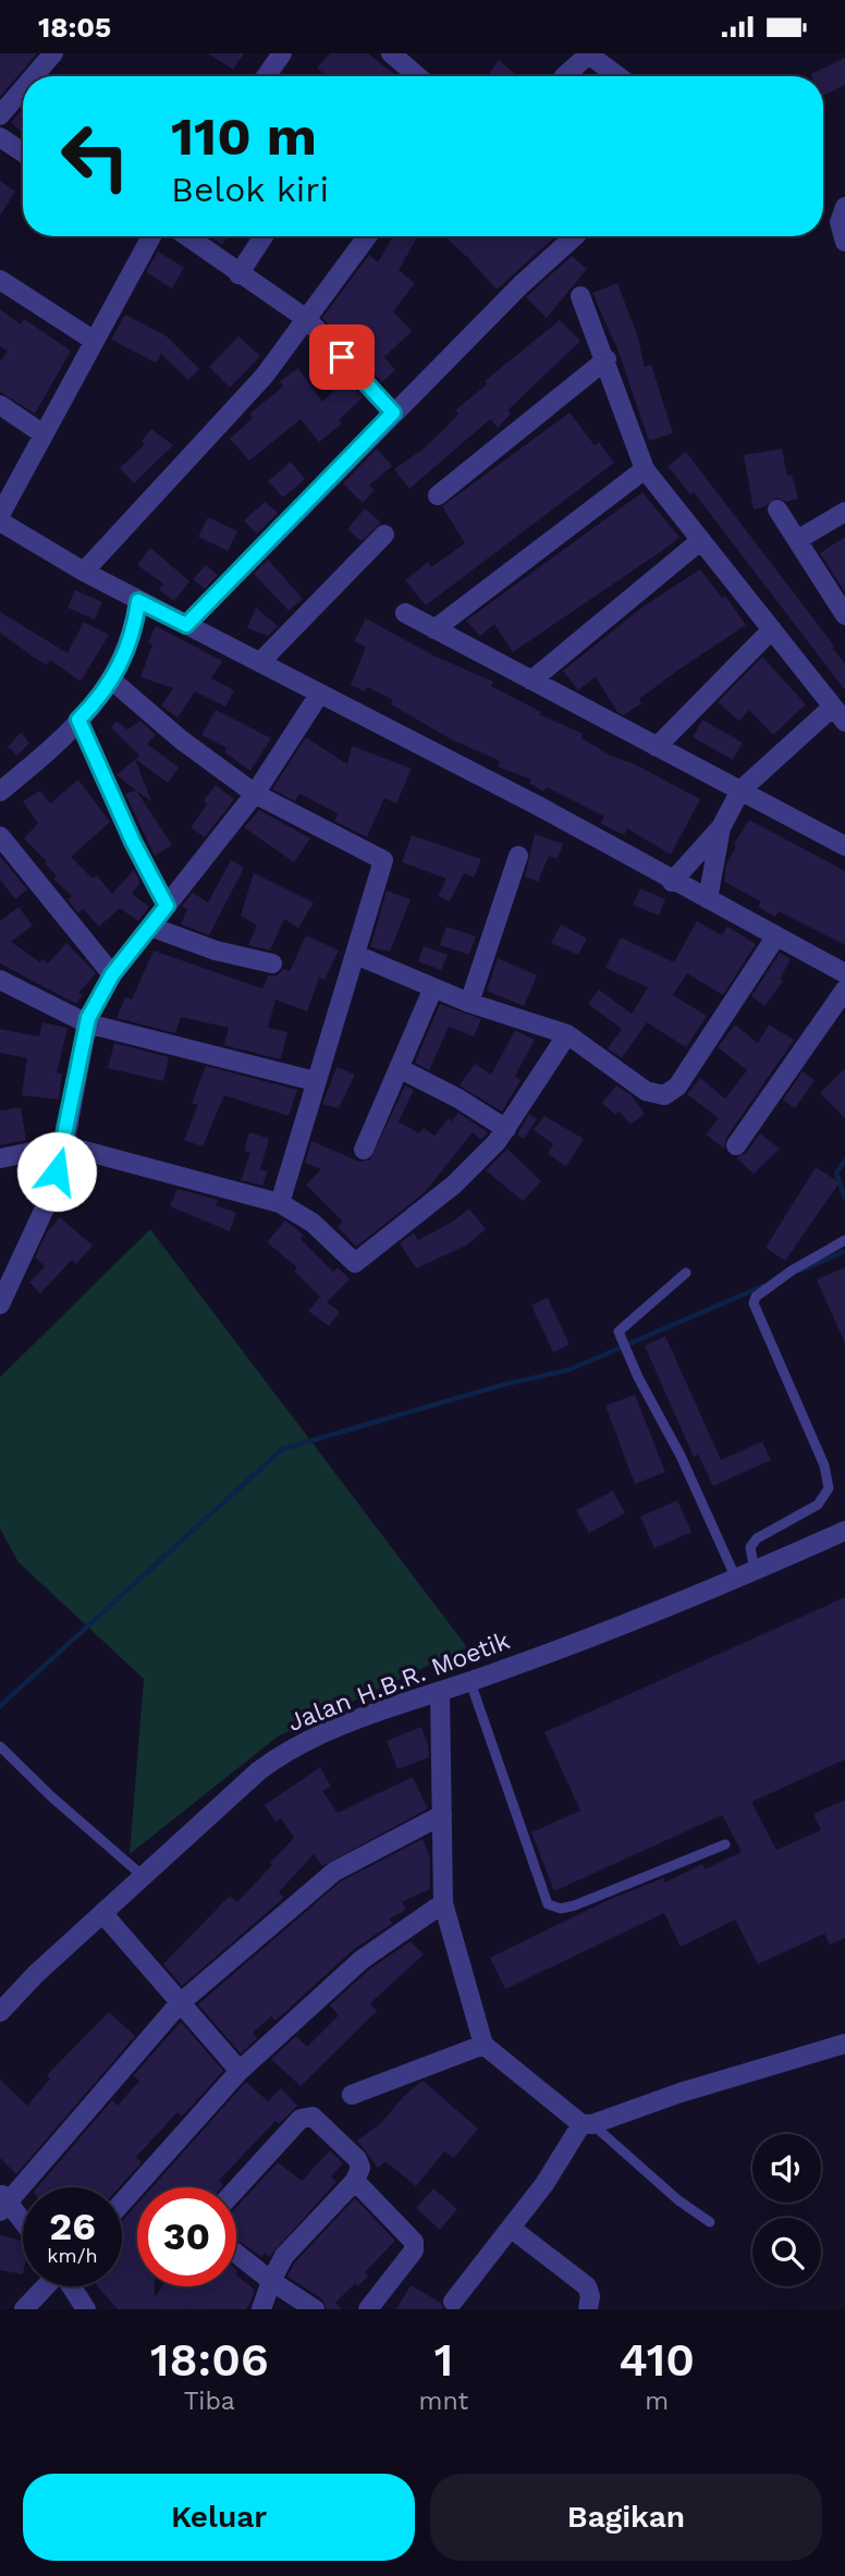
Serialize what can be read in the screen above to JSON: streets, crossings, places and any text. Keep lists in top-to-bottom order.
{
  "streets": {
    "street": ["Jalan H.B.R. Moetik"]
  },
  "page": {
    "status": "18:05",
    "turn": ["110 m", "Belok kiri"],
    "speed": "26 km/h",
    "limit": "30",
    "eta": [
      "18:06",
      "Tiba",
      "1",
      "mnt",
      "410",
      "m"
    ],
    "buttons": ["Keluar", "Bagikan"]
  }
}
